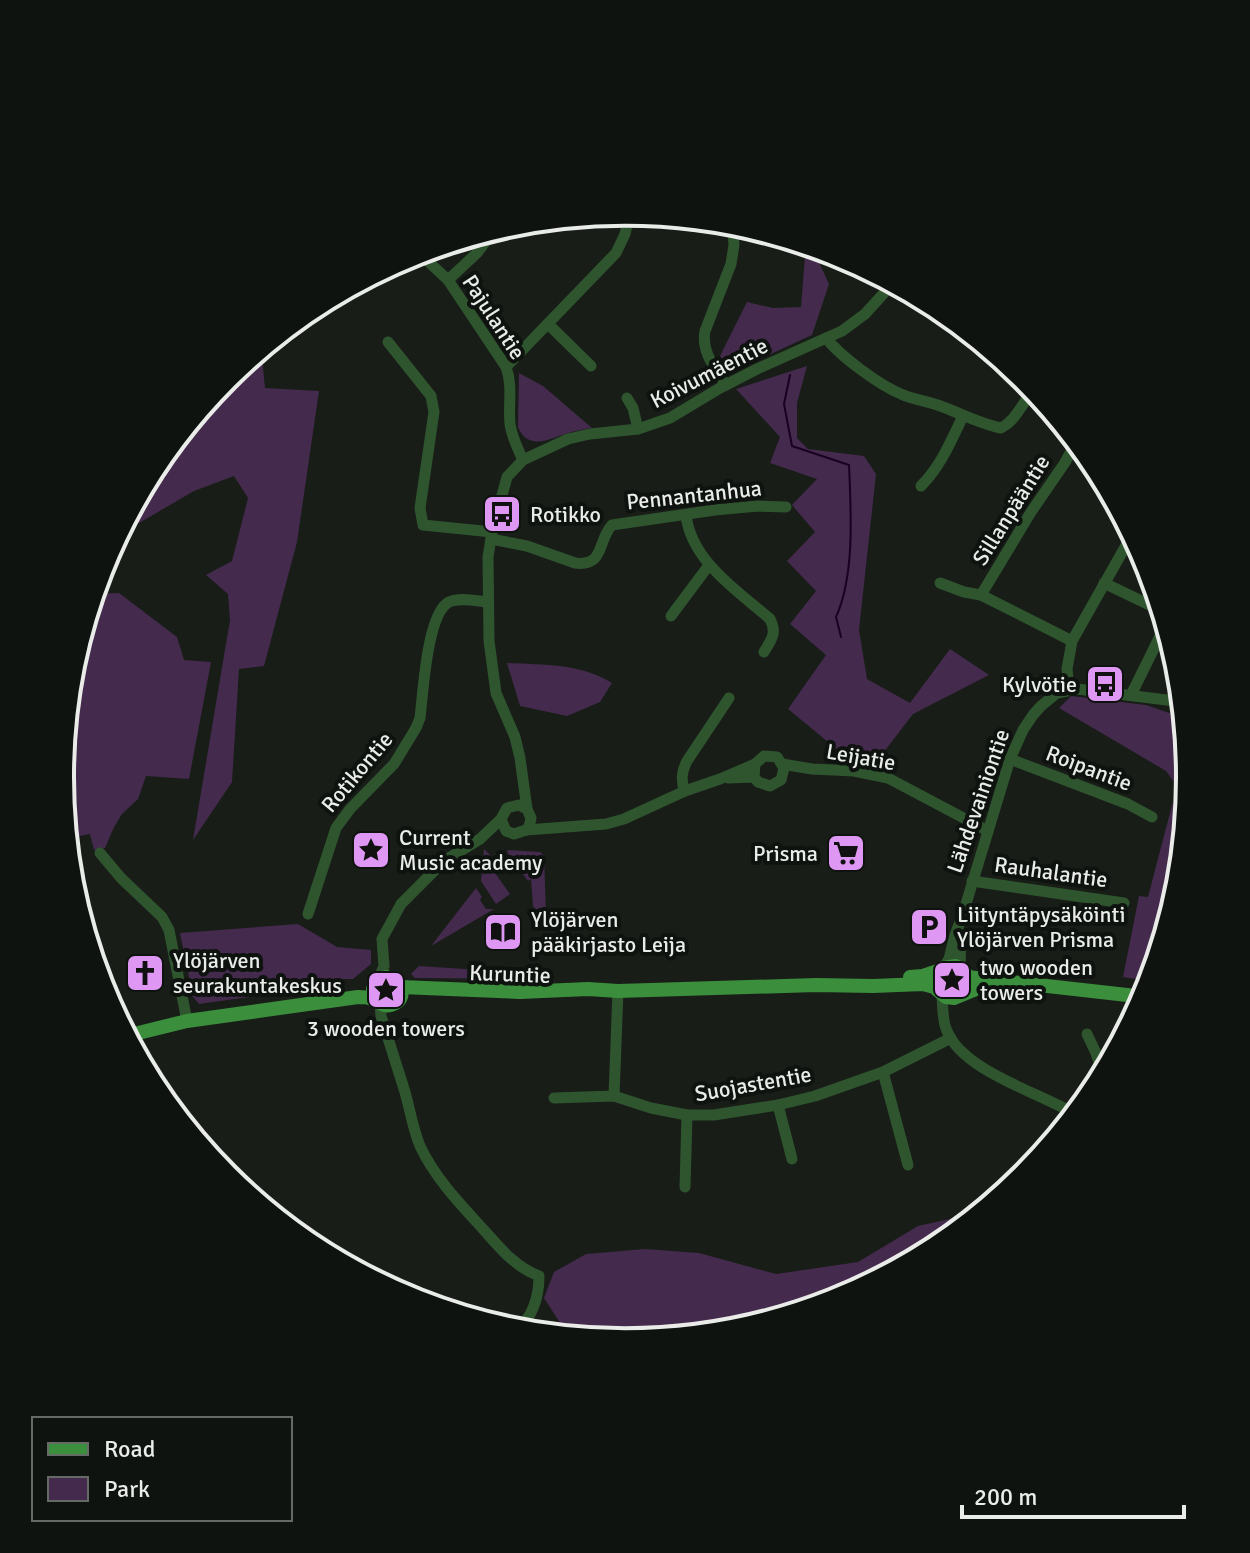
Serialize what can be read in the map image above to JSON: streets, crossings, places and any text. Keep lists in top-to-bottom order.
{
  "streets": {
    "main road": ["Kuruntie"],
    "street": [
      "Pajulantie",
      "Koivumäentie",
      "Pennantanhua",
      "Sillanpääntie",
      "Leijatie",
      "Roipantie",
      "Rotikontie",
      "Lähdevainiontie",
      "Rauhalantie",
      "Suojastentie"
    ]
  },
  "crossings": [
    ["Pajulantie", "Koivumäentie"],
    ["Leijatie", "Lähdevainiontie"],
    ["Roipantie", "Lähdevainiontie"],
    ["Lähdevainiontie", "Rauhalantie"],
    ["Lähdevainiontie", "Kuruntie"]
  ],
  "places": {
    "bus stop": ["Rotikko", "Kylvötie"],
    "place": ["Current Music academy", "two wooden towers", "3 wooden towers"],
    "supermarket": ["Prisma"],
    "parking": ["Liityntäpysäköinti Ylöjärven Prisma"],
    "library": ["Ylöjärven pääkirjasto Leija"],
    "church": ["Ylöjärven seurakuntakeskus"]
  },
  "legend": ["Road", "Park"],
  "scale_bar": "200 m"
}
